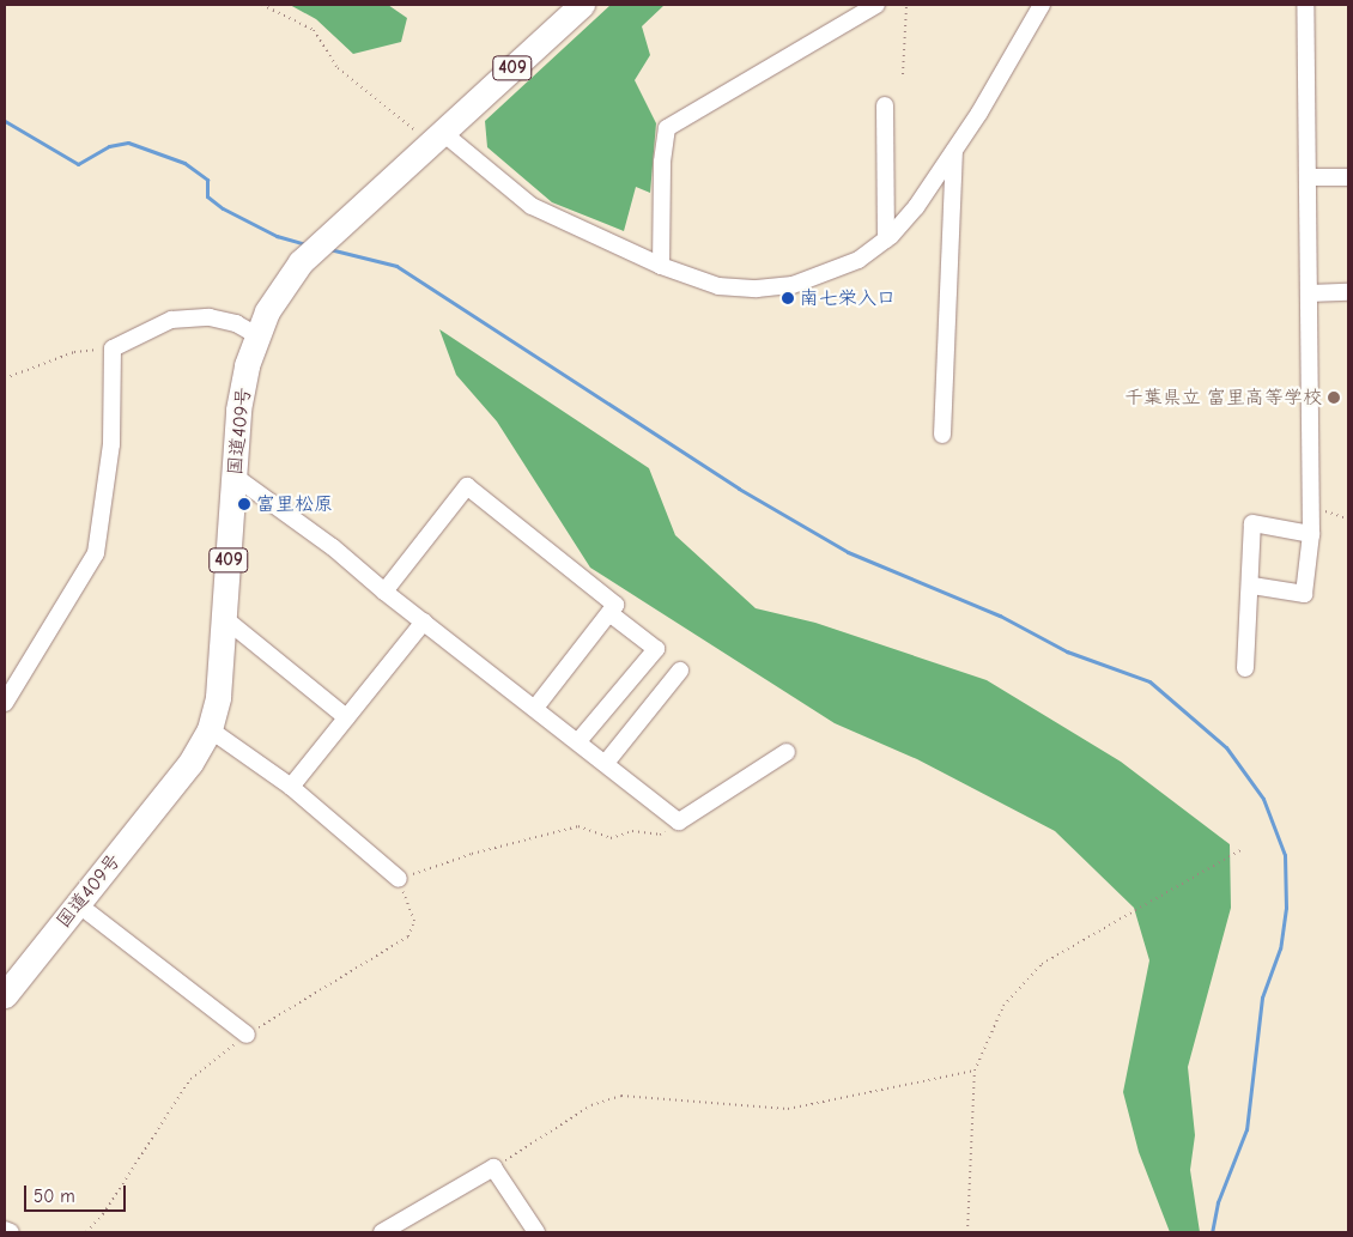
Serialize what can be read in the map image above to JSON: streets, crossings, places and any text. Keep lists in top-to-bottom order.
{
  "streets": {
    "highway": ["409", "国道409号"]
  },
  "places": ["南七栄入口", "千葉県立 富里高等学校", "富里松原"],
  "scale_bar": "50 m"
}
